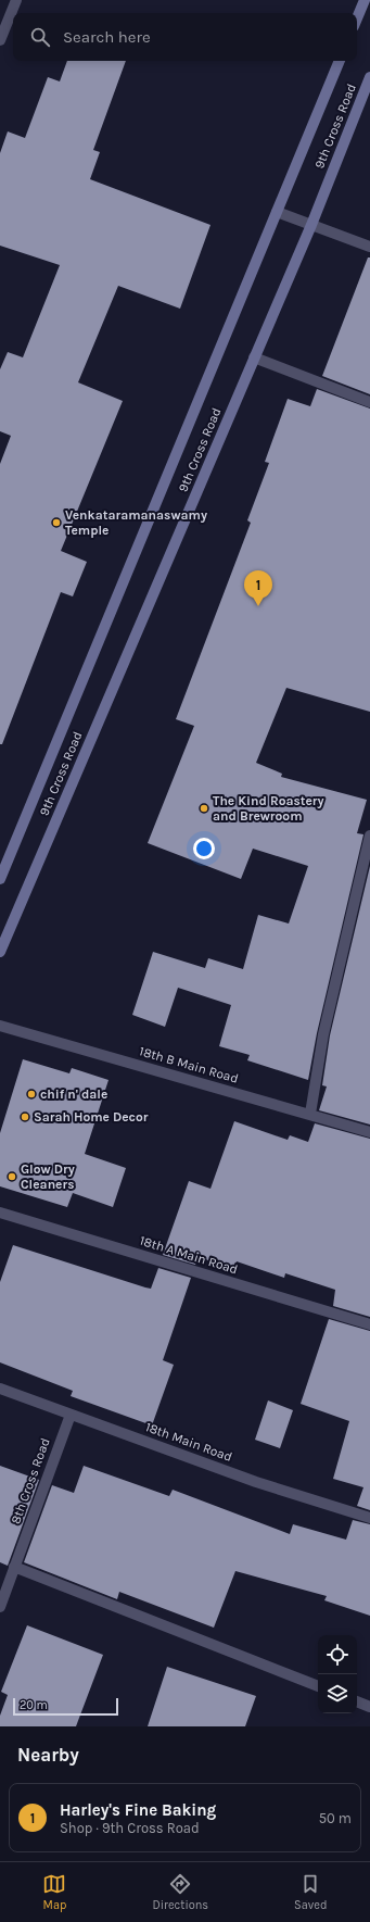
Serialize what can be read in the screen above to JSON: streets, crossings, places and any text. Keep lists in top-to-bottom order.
{
  "streets": {
    "main road": ["9th Cross Road"],
    "street": [
      "18th B Main Road",
      "18th A Main Road",
      "18th Main Road",
      "8th Cross Road"
    ]
  },
  "crossings": [
    ["18th Main Road", "8th Cross Road"]
  ],
  "places": [
    "Venkataramanaswamy Temple",
    "The Kind Roastery and Brewroom",
    "chif n' dale",
    "Sarah Home Decor",
    "Glow Dry Cleaners"
  ],
  "scale_bar": "20 m",
  "page": {
    "search": "Search here",
    "pins": "1",
    "scale": "20 m",
    "heading": "Nearby",
    "list": [
      {
        "mark": "1",
        "name": "Harley's Fine Baking",
        "note": "Shop · 9th Cross Road",
        "value": "50 m"
      }
    ],
    "nav": ["Map", "Directions", "Saved"]
  }
}
